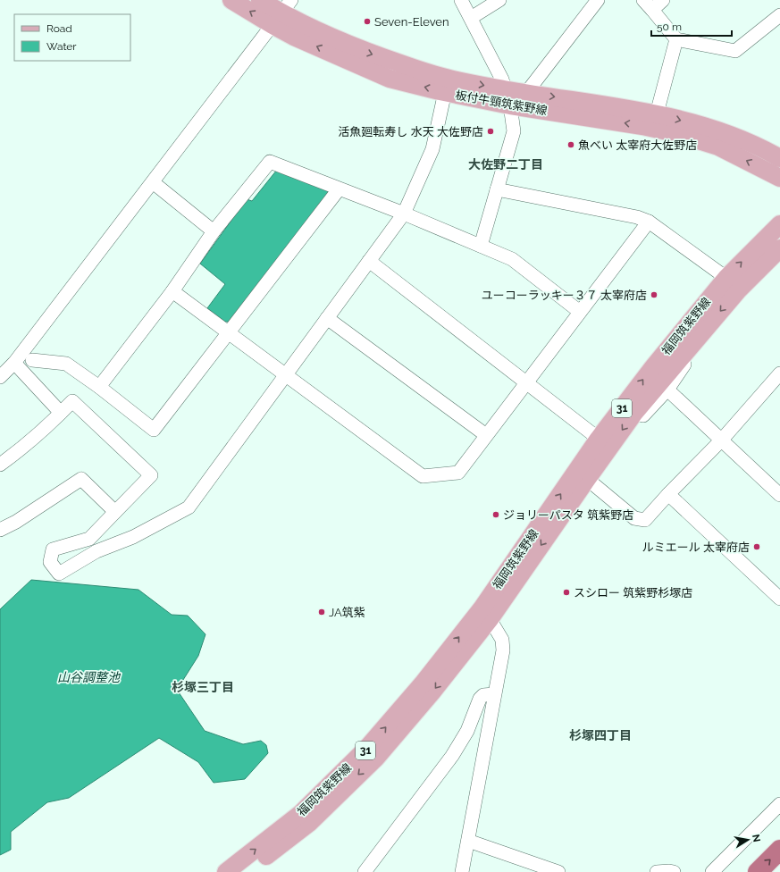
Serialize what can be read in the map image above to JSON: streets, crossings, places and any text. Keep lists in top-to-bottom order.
{
  "streets": {
    "main road": ["板付牛頸筑紫野線", "福岡筑紫野線", "31"]
  },
  "districts": ["大佐野二丁目", "杉塚三丁目", "杉塚四丁目"],
  "water": ["山谷調整池"],
  "places": [
    "Seven-Eleven",
    "活魚廻転寿し 水天 大佐野店",
    "魚べい 太宰府大佐野店",
    "ユーコーラッキー３７ 太宰府店",
    "ジョリーパスタ 筑紫野店",
    "ルミエール 太宰府店",
    "スシロー 筑紫野杉塚店",
    "JA筑紫"
  ],
  "legend": ["Road", "Water"],
  "scale_bar": "50 m",
  "north": "right"
}
